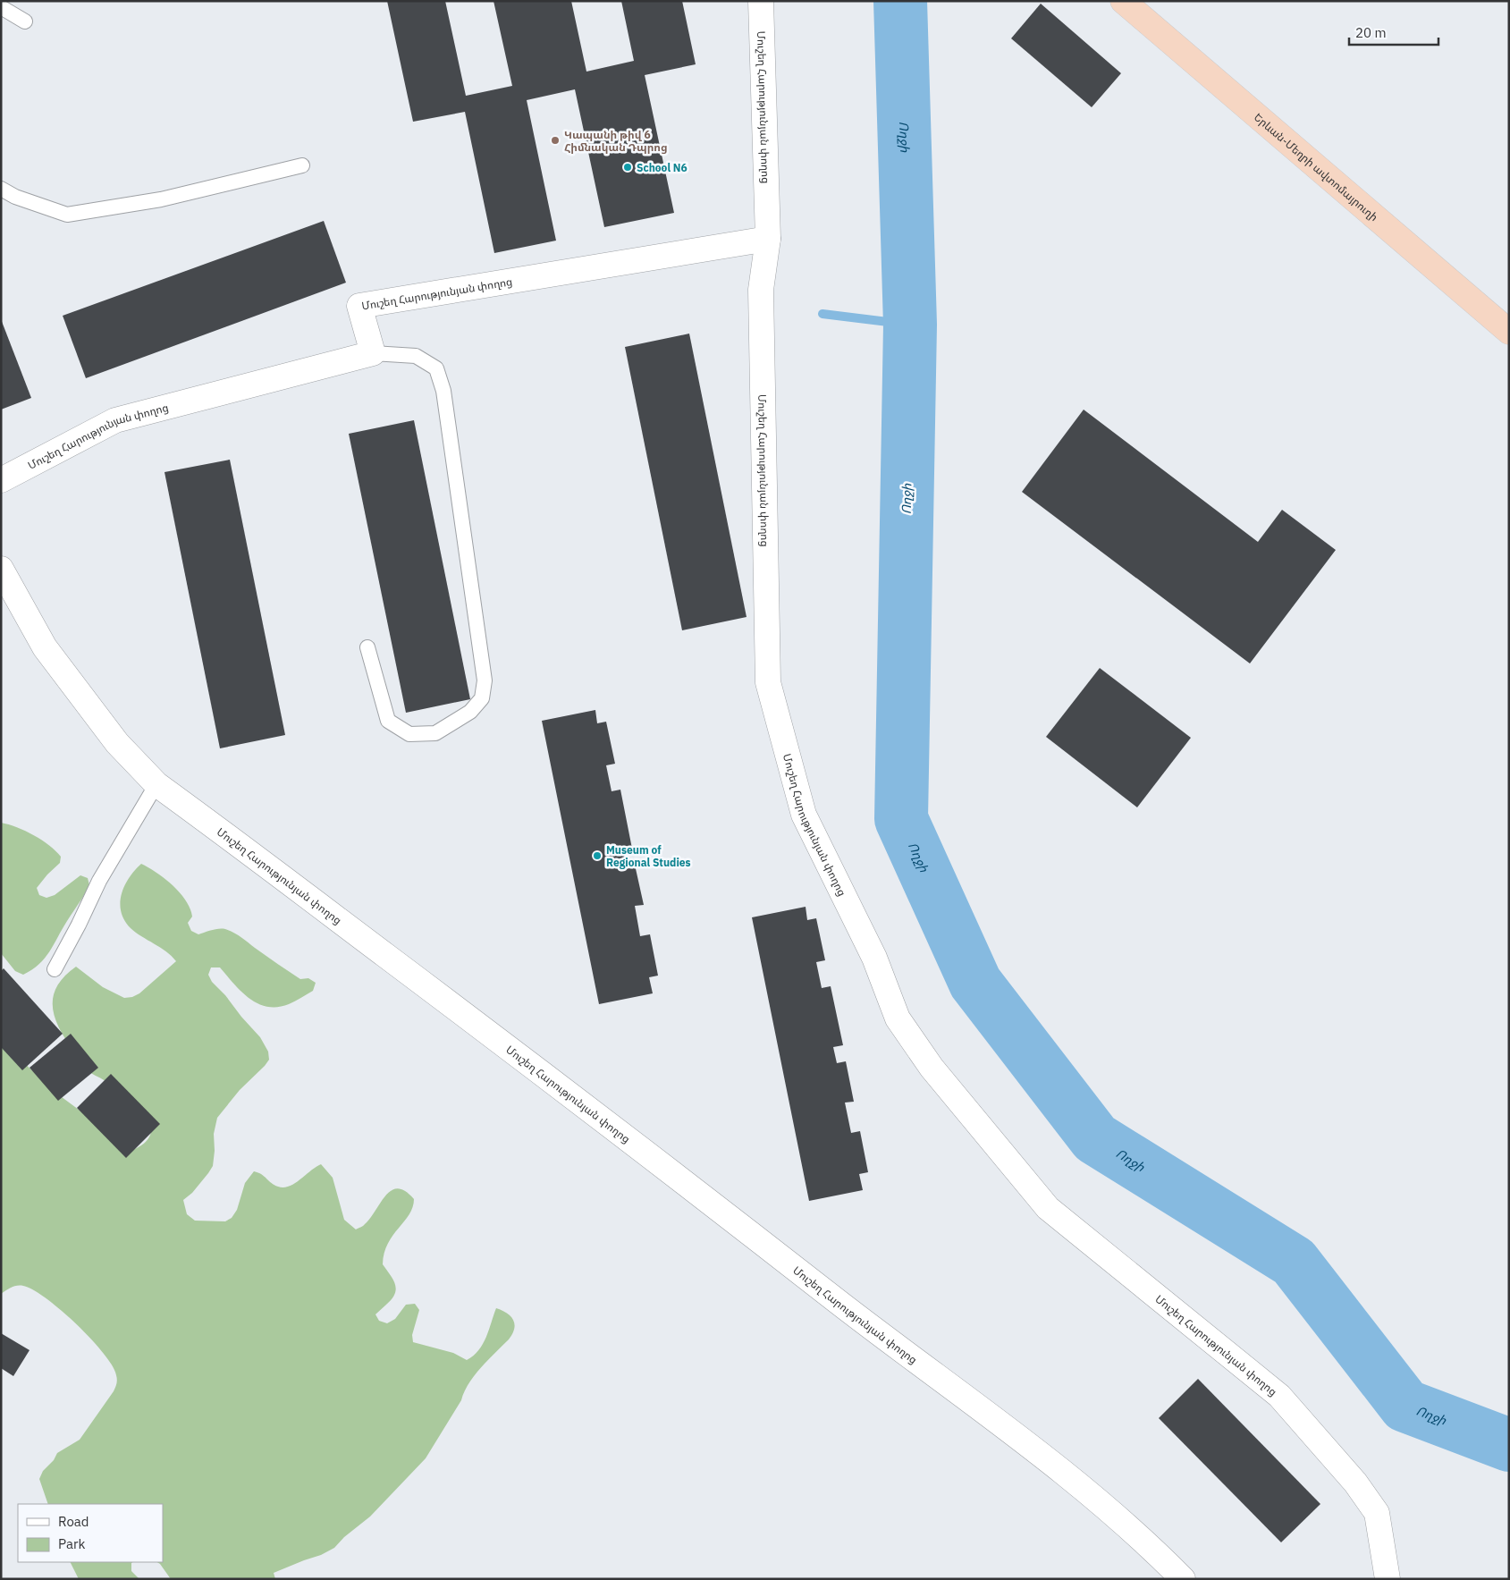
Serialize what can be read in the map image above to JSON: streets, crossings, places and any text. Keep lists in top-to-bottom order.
{
  "streets": {
    "highway": ["Երևան-Մեղրի ավտոմայրուղի"],
    "street": ["Մուշեղ Հարությունյան փողոց"]
  },
  "water": ["Ողջի"],
  "places": ["Կապանի թիվ 6 Հիմնական Դպրոց", "School N6", "Museum of Regional Studies"],
  "legend": ["Road", "Park"],
  "scale_bar": "20 m"
}
